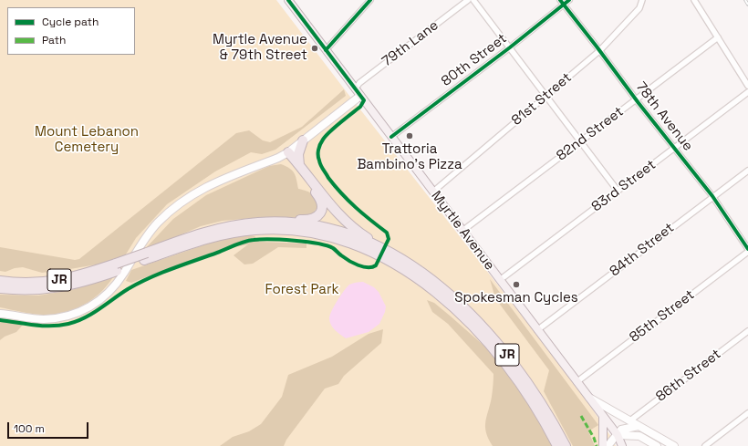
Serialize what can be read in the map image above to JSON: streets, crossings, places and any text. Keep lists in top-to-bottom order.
{
  "streets": {
    "highway": ["JR"],
    "main road": ["Myrtle Avenue"],
    "street": [
      "79th Lane",
      "80th Street",
      "81st Street",
      "78th Avenue",
      "82nd Street",
      "83rd Street",
      "84th Street",
      "85th Street",
      "86th Street"
    ]
  },
  "crossings": [
    ["79th Lane", "Myrtle Avenue"],
    ["80th Street", "78th Avenue"],
    ["80th Street", "Myrtle Avenue"],
    ["81st Street", "78th Avenue"],
    ["81st Street", "Myrtle Avenue"],
    ["78th Avenue", "82nd Street"],
    ["78th Avenue", "83rd Street"],
    ["78th Avenue", "84th Street"],
    ["78th Avenue", "85th Street"],
    ["82nd Street", "Myrtle Avenue"],
    ["83rd Street", "Myrtle Avenue"],
    ["Myrtle Avenue", "84th Street"],
    ["Myrtle Avenue", "85th Street"]
  ],
  "parks": ["Mount Lebanon Cemetery", "Forest Park"],
  "places": ["Myrtle Avenue & 79th Street", "Trattoria Bambino's Pizza", "Spokesman Cycles"],
  "legend": ["Cycle path", "Path"],
  "scale_bar": "100 m"
}
